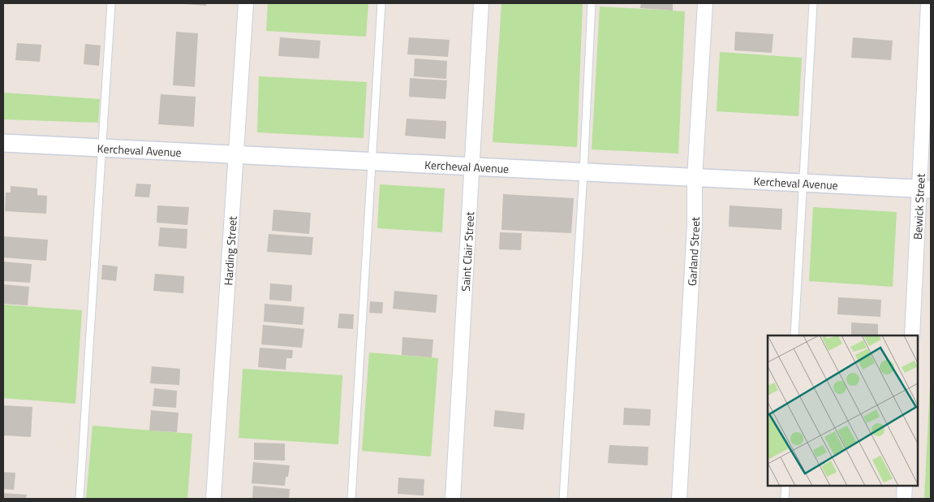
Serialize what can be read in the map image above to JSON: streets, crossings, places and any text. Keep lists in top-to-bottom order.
{
  "streets": {
    "street": [
      "Kercheval Avenue",
      "Bewick Street",
      "Harding Street",
      "Saint Clair Street",
      "Garland Street"
    ]
  },
  "crossings": [
    ["Kercheval Avenue", "Bewick Street"],
    ["Kercheval Avenue", "Harding Street"],
    ["Kercheval Avenue", "Saint Clair Street"],
    ["Kercheval Avenue", "Garland Street"]
  ]
}
